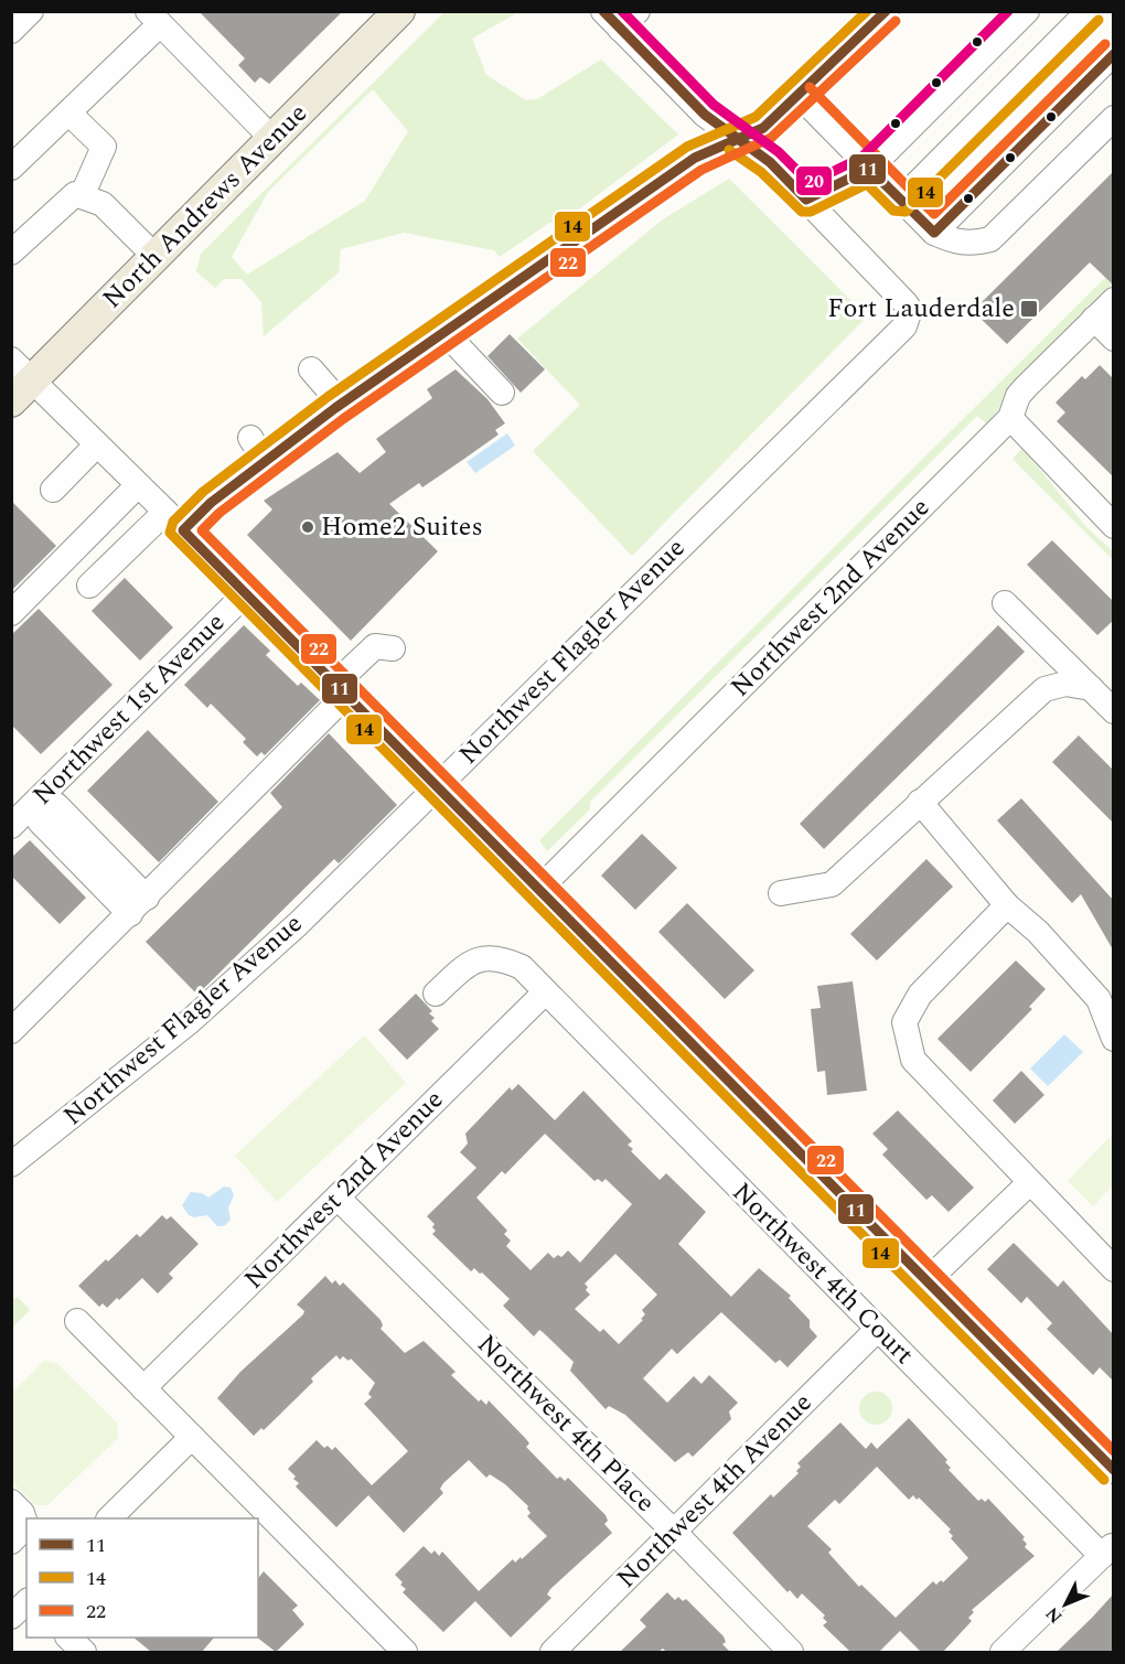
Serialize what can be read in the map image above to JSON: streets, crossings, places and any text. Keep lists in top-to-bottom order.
{
  "streets": {
    "main road": ["North Andrews Avenue"],
    "street": [
      "Northwest 2nd Avenue",
      "Northwest Flagler Avenue",
      "Northwest 1st Avenue",
      "Northwest 4th Court",
      "Northwest 4th Place",
      "Northwest 4th Avenue"
    ]
  },
  "crossings": [
    ["Northwest 2nd Avenue", "Northwest 4th Court"],
    ["Northwest 2nd Avenue", "Northwest 4th Place"],
    ["Northwest 4th Court", "Northwest 4th Avenue"],
    ["Northwest 4th Place", "Northwest 4th Avenue"]
  ],
  "places": {
    "transit": ["Fort Lauderdale"],
    "other": ["Home2 Suites"]
  },
  "lines": [
    "transit line 11",
    "transit line 14",
    "transit line 20",
    "transit line 22"
  ],
  "legend": ["11", "14", "22"],
  "north": "bottom left"
}
